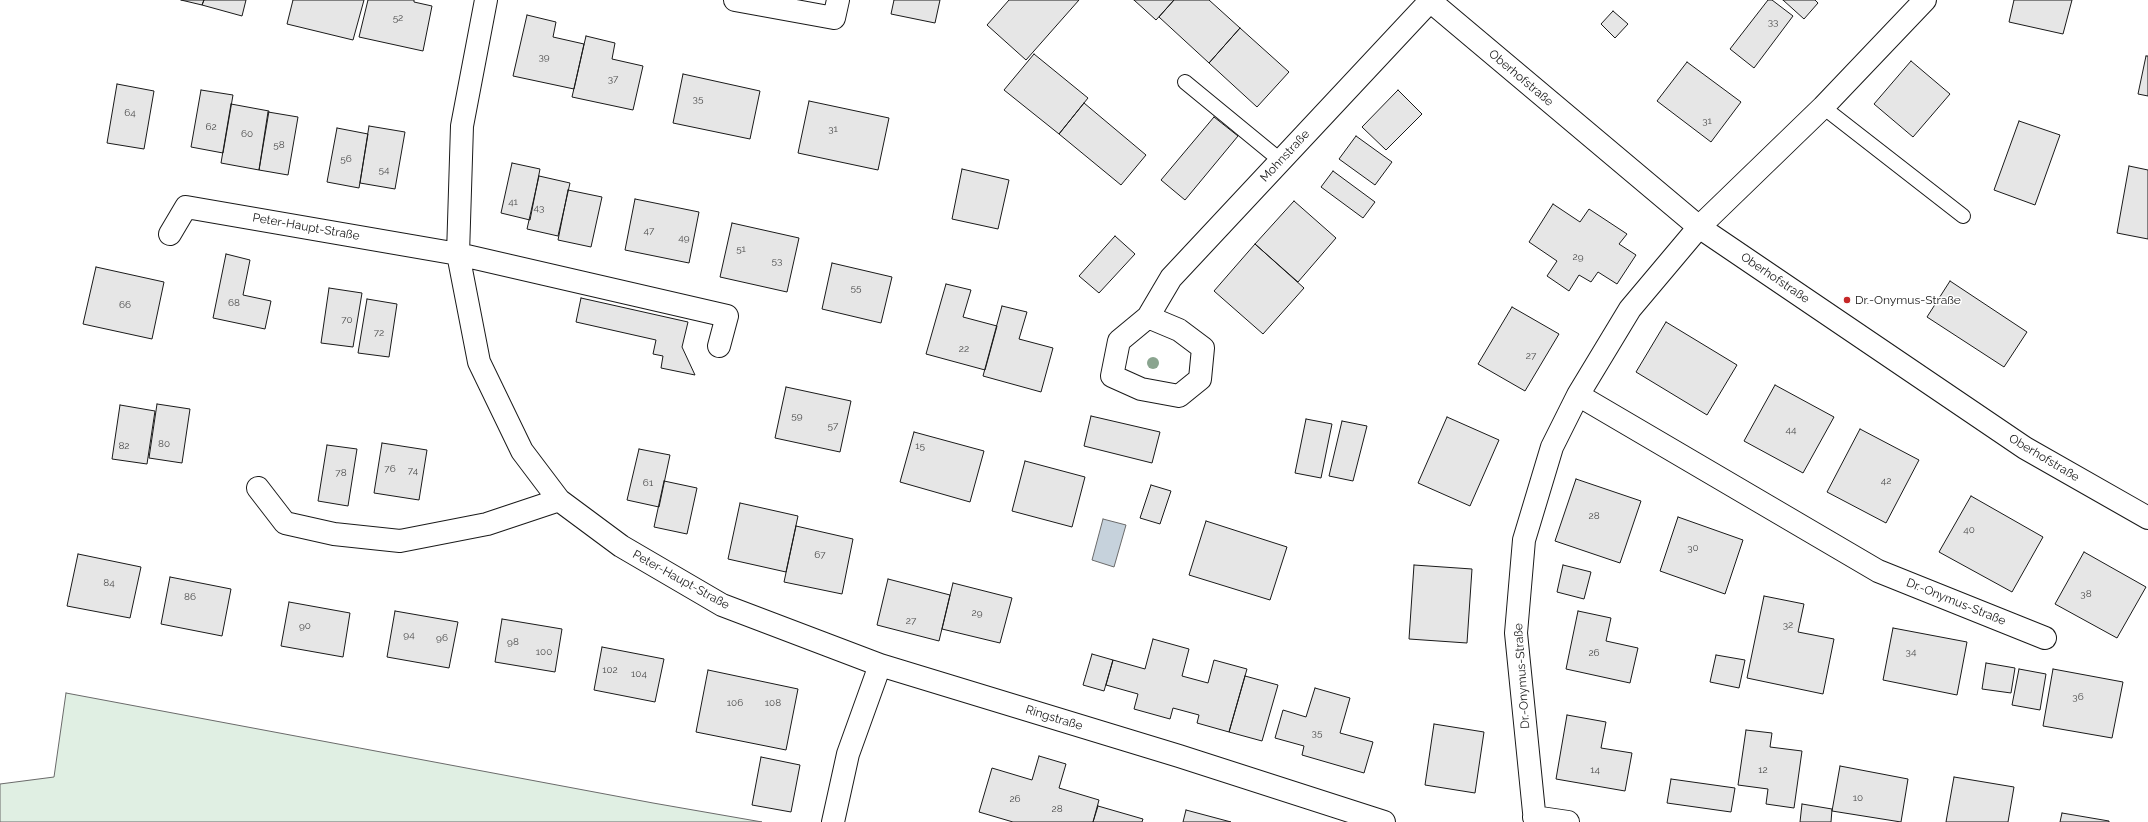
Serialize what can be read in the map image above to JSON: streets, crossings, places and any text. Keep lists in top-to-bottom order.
{
  "streets": {
    "street": [
      "Oberhofstraße",
      "Mohnstraße",
      "Peter-Haupt-Straße",
      "Dr.-Onymus-Straße",
      "Ringstraße"
    ]
  },
  "crossings": [
    ["Oberhofstraße", "Mohnstraße"],
    ["Oberhofstraße", "Dr.-Onymus-Straße"],
    ["Peter-Haupt-Straße", "Ringstraße"]
  ],
  "places": ["Dr.-Onymus-Straße"],
  "house_numbers": [
    "52",
    "33",
    "39",
    "37",
    "35",
    "64",
    "31",
    "62",
    "31",
    "60",
    "58",
    "56",
    "54",
    "41",
    "43",
    "47",
    "49",
    "51",
    "29",
    "53",
    "55",
    "68",
    "66",
    "70",
    "72",
    "22",
    "27",
    "59",
    "57",
    "44",
    "80",
    "82",
    "15",
    "76",
    "74",
    "78",
    "42",
    "61",
    "28",
    "40",
    "30",
    "67",
    "84",
    "38",
    "86",
    "29",
    "27",
    "32",
    "90",
    "94",
    "96",
    "98",
    "100",
    "34",
    "26",
    "102",
    "104",
    "36",
    "106",
    "108",
    "35",
    "14",
    "12",
    "10",
    "26",
    "28"
  ]
}
